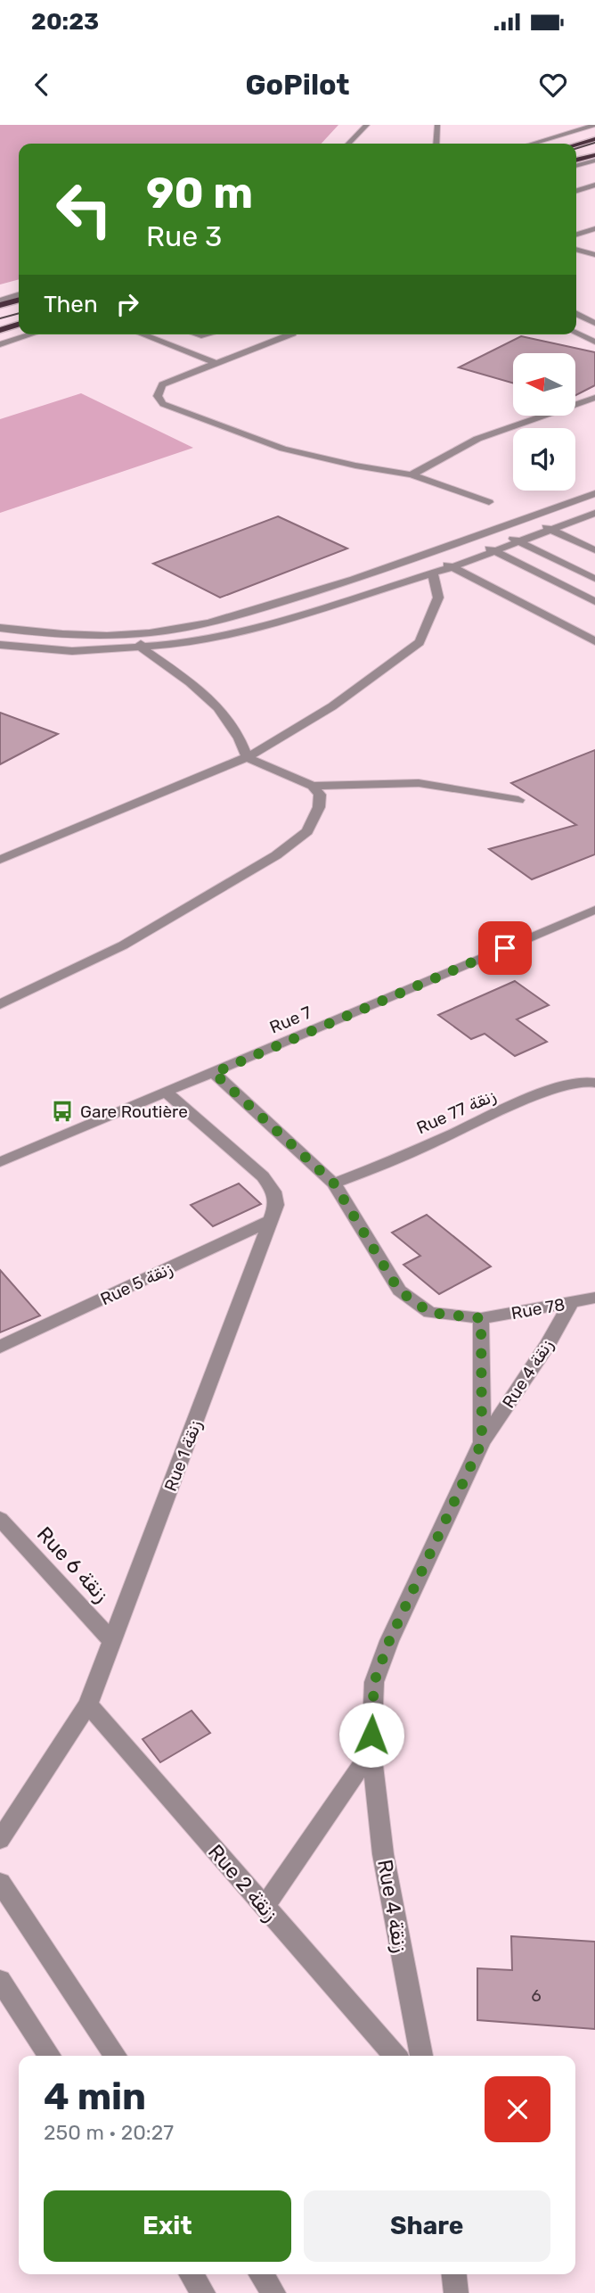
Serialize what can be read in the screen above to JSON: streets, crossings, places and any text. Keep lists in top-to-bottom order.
{
  "streets": {
    "street": [
      "Rue 7",
      "Rue 77 زنقة",
      "Rue 5 زنقة",
      "Rue 78",
      "Rue 4 زنقة",
      "Rue 1 زنقة",
      "Rue 6 زنقة",
      "Rue 2 زنقة"
    ]
  },
  "crossings": [
    ["Rue 7", "Rue 78"],
    ["Rue 7", "Rue 1 زنقة"],
    ["Rue 77 زنقة", "Rue 78"],
    ["Rue 5 زنقة", "Rue 1 زنقة"],
    ["Rue 78", "Rue 4 زنقة"],
    ["Rue 1 زنقة", "Rue 6 زنقة"],
    ["Rue 1 زنقة", "Rue 2 زنقة"]
  ],
  "places": {
    "bus stop": ["Gare Routière"]
  },
  "house_numbers": ["6"],
  "north": "left",
  "page": {
    "status": "20:23",
    "header": "GoPilot",
    "turn": ["90 m", "Rue 3"],
    "then": "Then",
    "heading": ["4 min", "250 m · 20:27"],
    "buttons": ["Exit", "Share"]
  }
}
